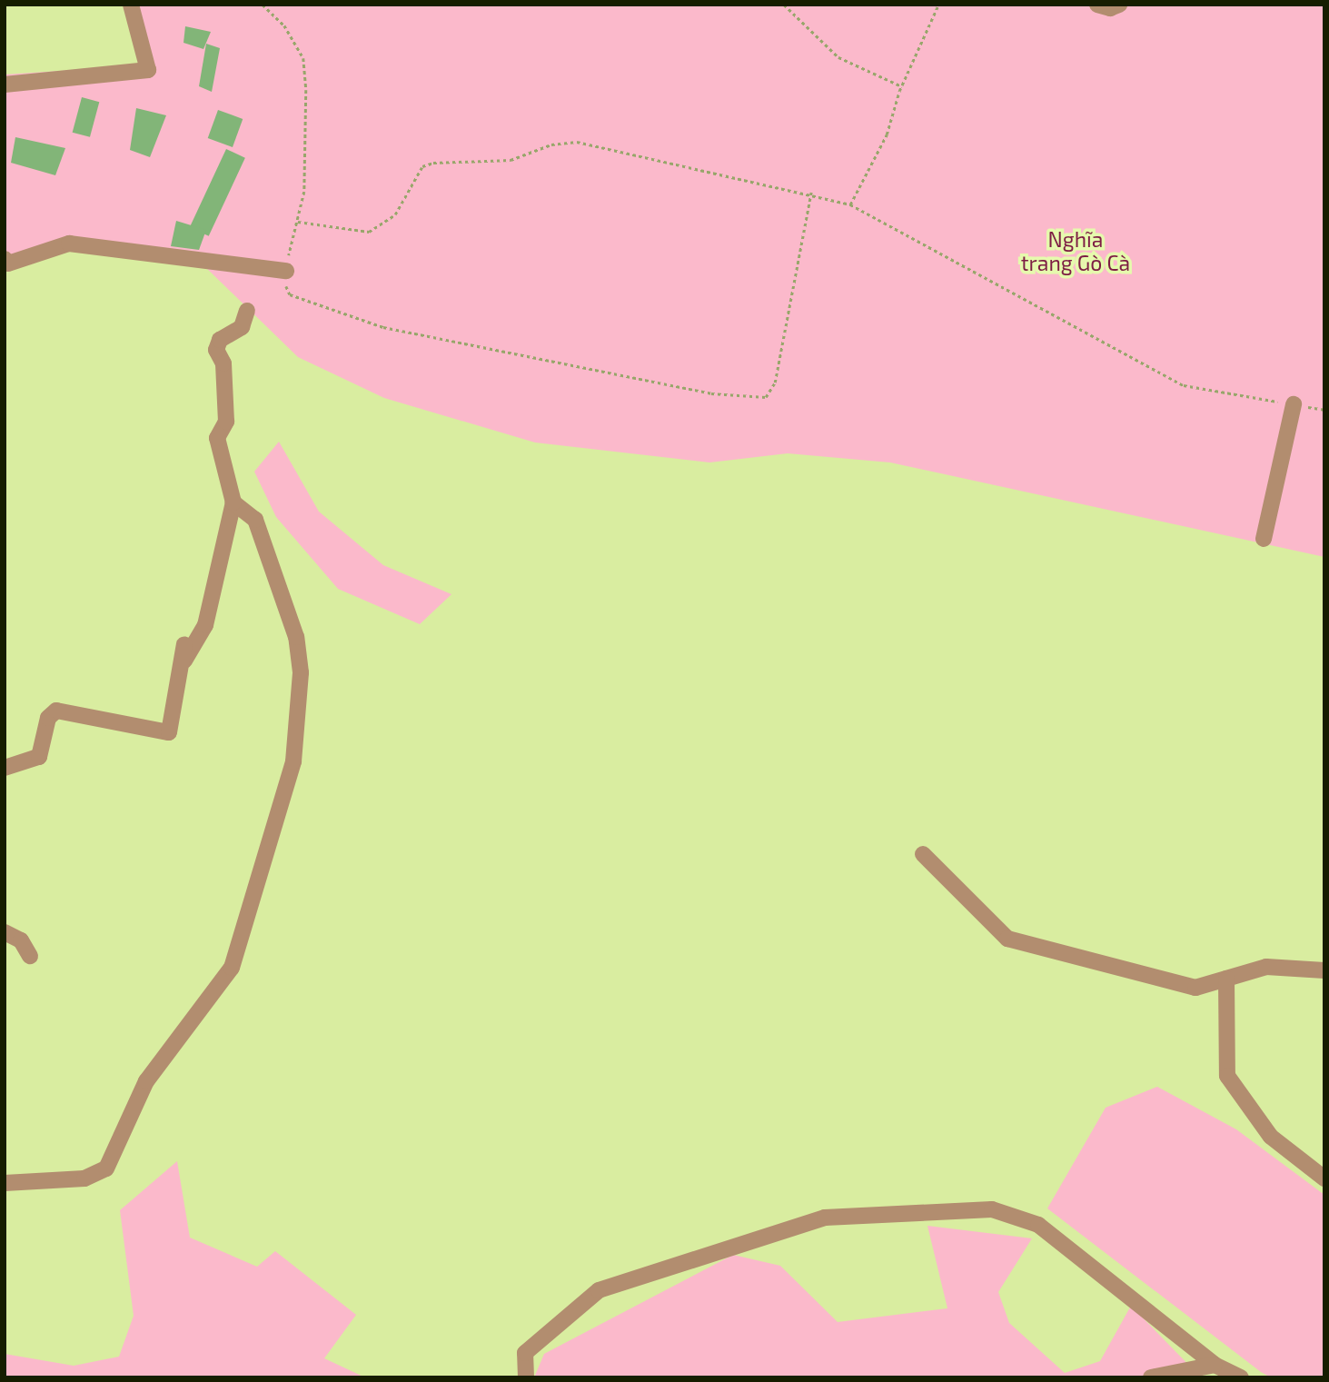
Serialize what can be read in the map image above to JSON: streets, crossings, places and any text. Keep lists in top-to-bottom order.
{
  "parks": ["Nghĩa trang Gò Cà"]
}
